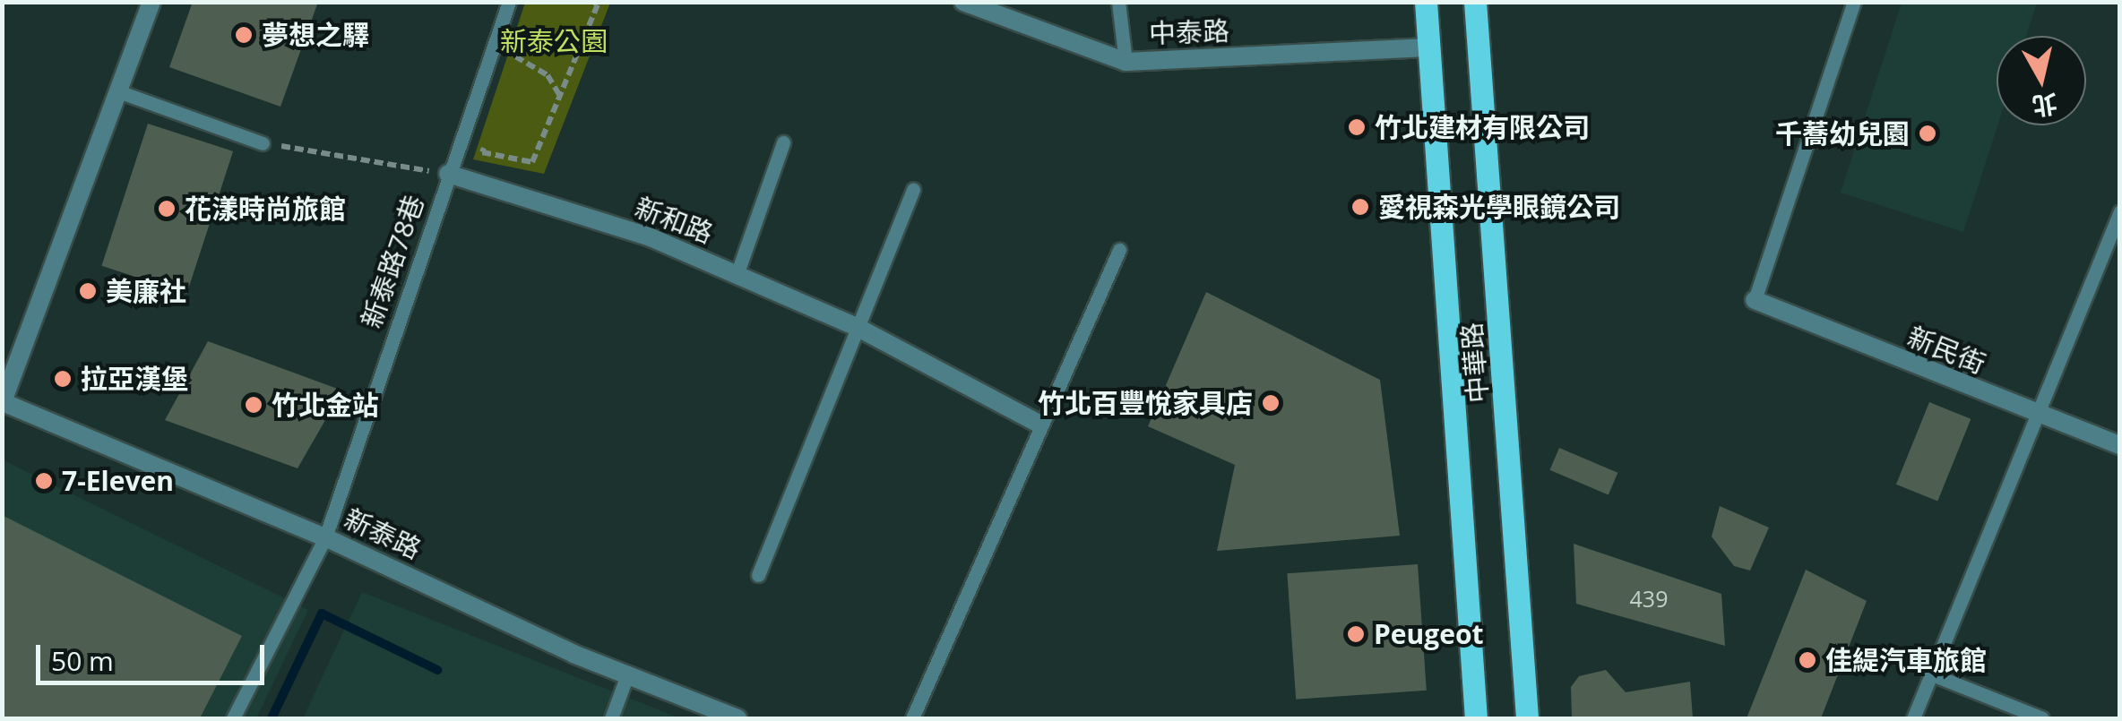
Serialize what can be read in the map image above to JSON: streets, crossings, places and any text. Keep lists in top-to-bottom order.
{
  "streets": {
    "main road": ["中華路"],
    "street": [
      "中泰路",
      "新和路",
      "新民街",
      "新泰路"
    ],
    "lane": ["新泰路78巷"]
  },
  "crossings": [
    ["中泰路", "中華路"],
    ["新和路", "新泰路78巷"],
    ["新泰路78巷", "新泰路"]
  ],
  "parks": ["新泰公園"],
  "places": [
    "夢想之驛",
    "竹北建材有限公司",
    "千蕎幼兒園",
    "愛視森光學眼鏡公司",
    "花漾時尚旅館",
    "美廉社",
    "拉亞漢堡",
    "竹北百豐悅家具店",
    "竹北金站",
    "7-Eleven",
    "Peugeot",
    "佳緹汽車旅館"
  ],
  "house_numbers": ["439"],
  "scale_bar": "50 m",
  "north": "bottom"
}
